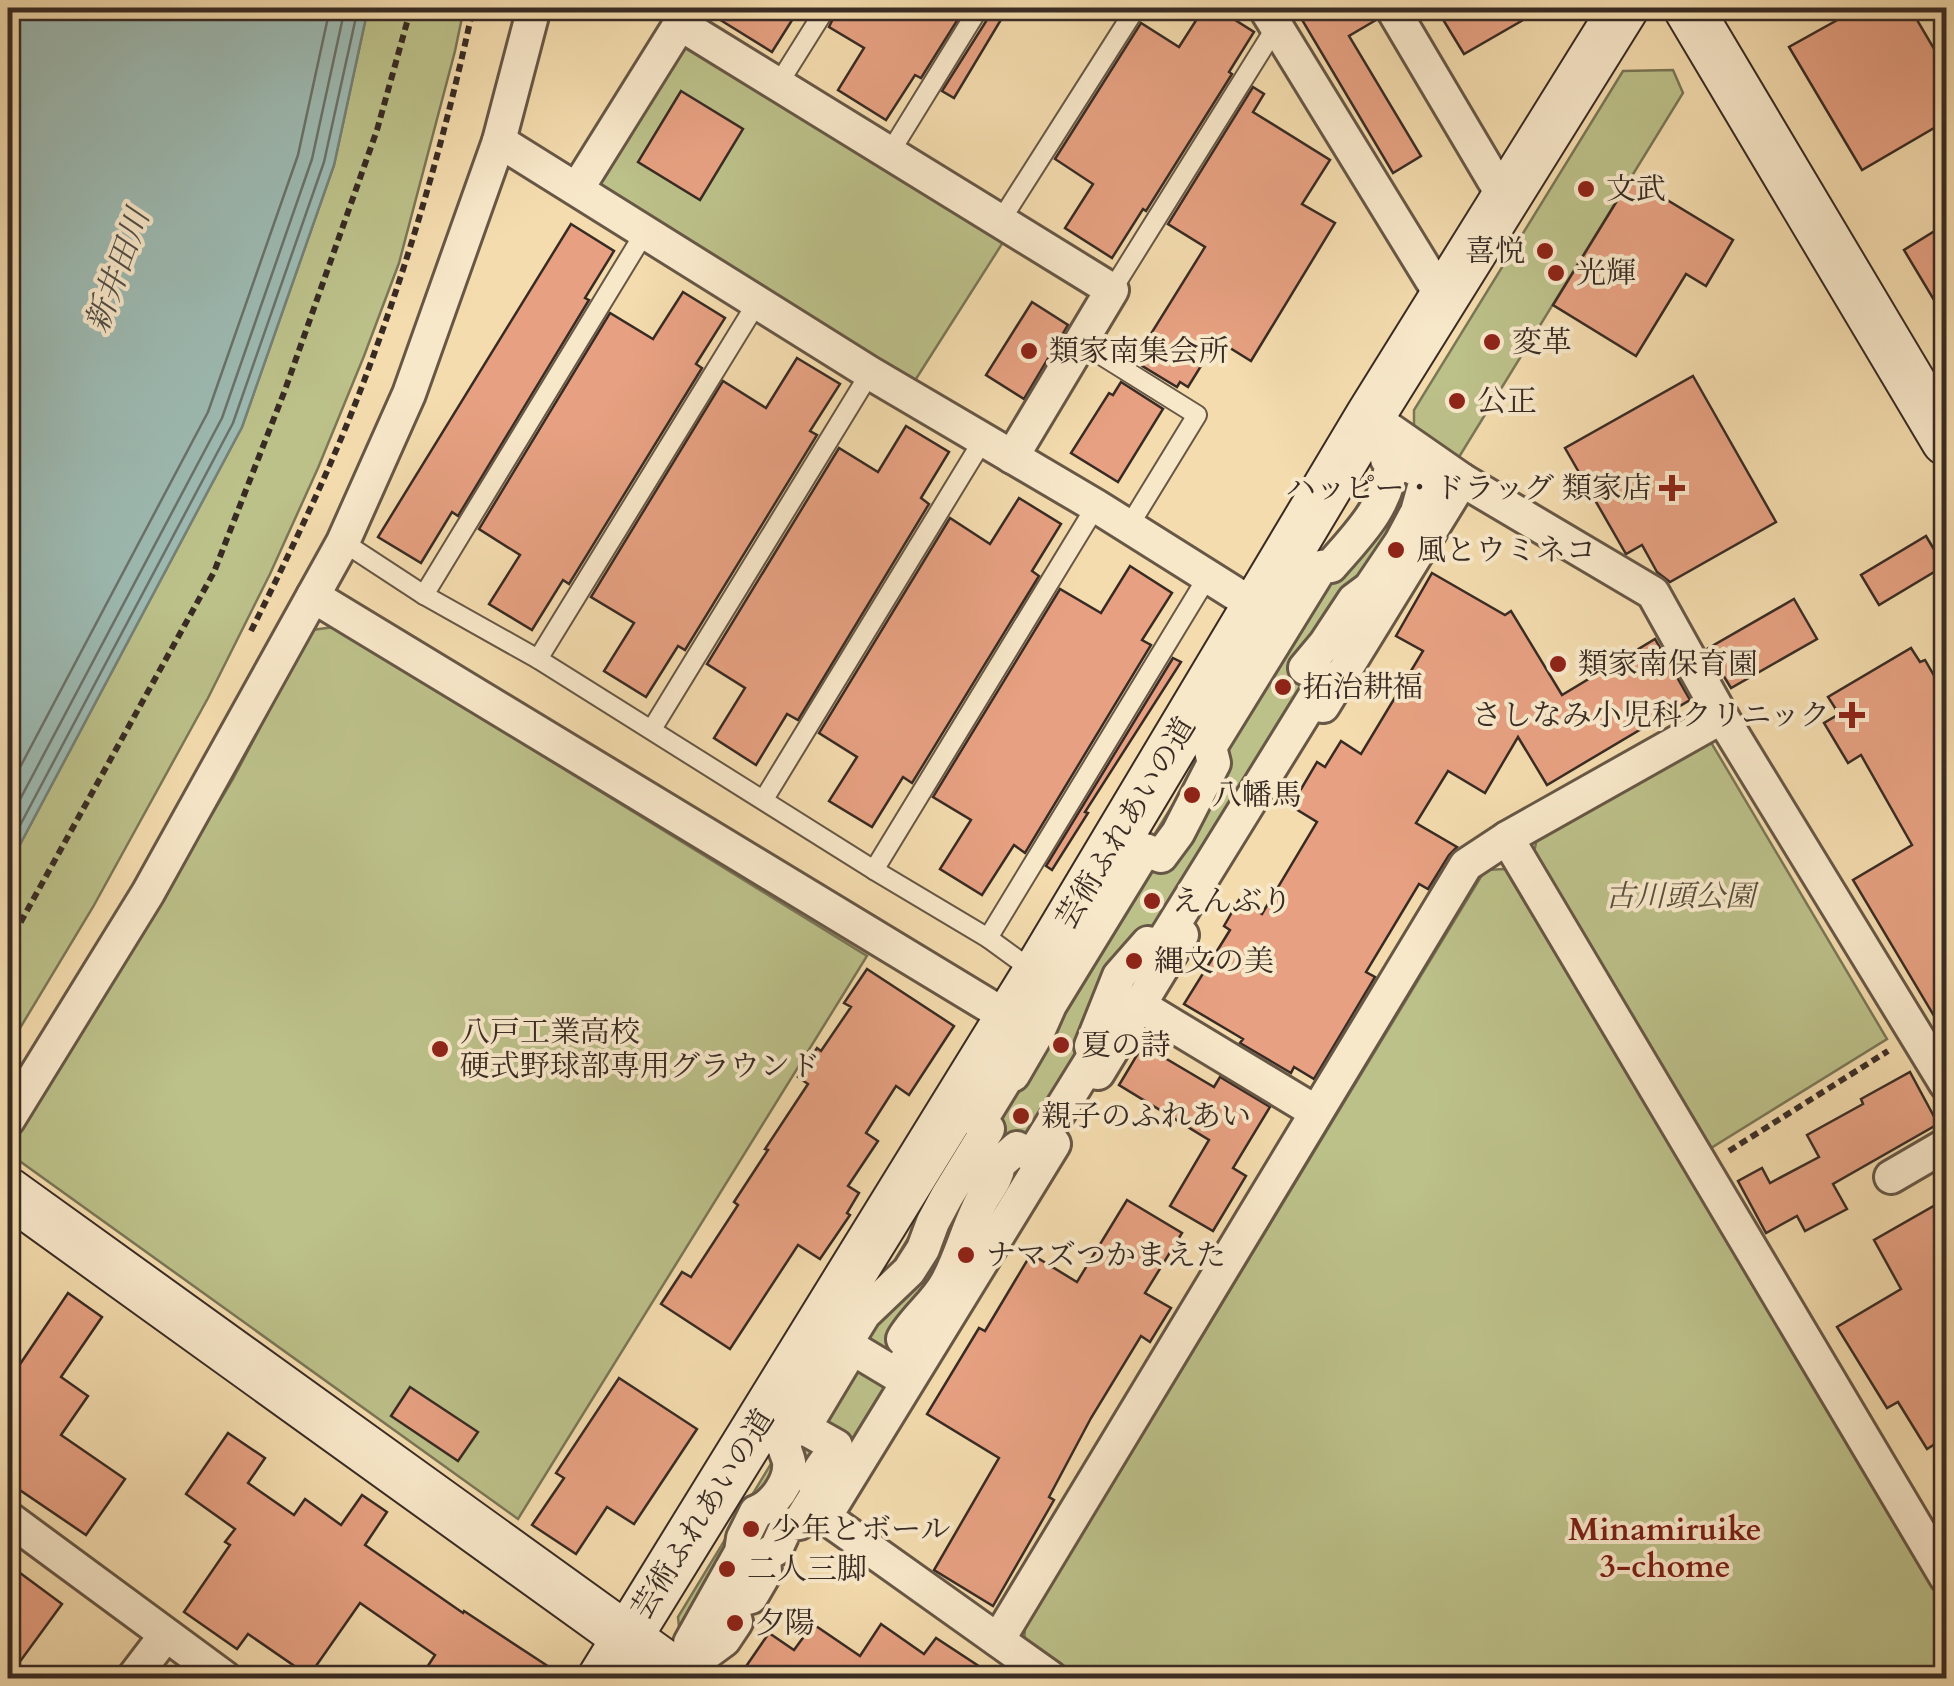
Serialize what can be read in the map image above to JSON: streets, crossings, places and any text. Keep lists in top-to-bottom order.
{
  "streets": {
    "street": ["芸術ふれあいの道"]
  },
  "districts": ["Minamiruike 3-chome"],
  "water": ["新井田川"],
  "parks": ["古川頭公園"],
  "places": {
    "other": [
      "文武",
      "喜悦",
      "光輝",
      "変革",
      "類家南集会所",
      "公正",
      "風とウミネコ",
      "類家南保育園",
      "拓治耕福",
      "八幡馬",
      "えんぶり",
      "縄文の美",
      "夏の詩",
      "八戸工業高校 硬式野球部専用グラウンド",
      "親子のふれあい",
      "ナマズつかまえた",
      "少年とボール",
      "二人三脚",
      "夕陽"
    ],
    "health": ["ハッピー・ドラッグ 類家店", "さしなみ小児科クリニック"]
  }
}
